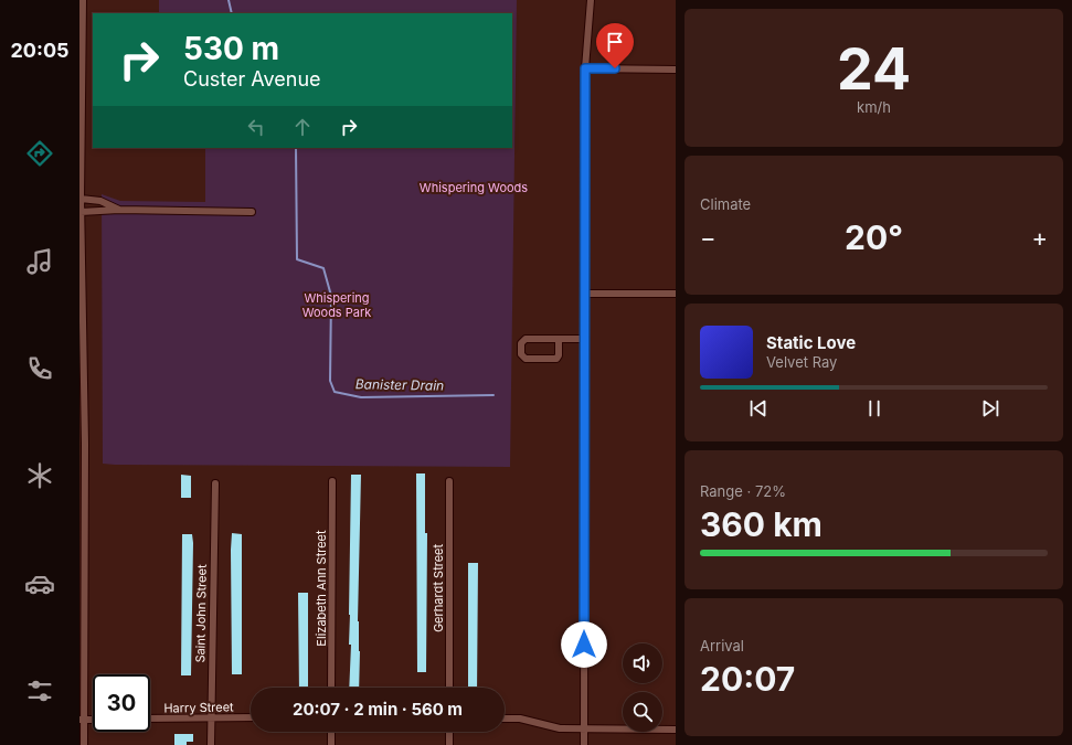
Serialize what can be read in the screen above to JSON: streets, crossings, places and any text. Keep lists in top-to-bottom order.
{
  "streets": {
    "street": [
      "Elizabeth Ann Street",
      "Gerhardt Street",
      "Saint John Street",
      "Harry Street"
    ]
  },
  "crossings": [
    ["Saint John Street", "Harry Street"]
  ],
  "water": ["Banister Drain"],
  "parks": ["Whispering Woods", "Whispering Woods Park"],
  "page": {
    "tabs": "20:05",
    "tile": [
      ["24", "km/h"],
      "Climate",
      ["Range · 72%", "360 km"],
      ["Arrival", "20:07"]
    ],
    "turn": ["530 m", "Custer Avenue"],
    "heat": ["−", "20°", "+"],
    "song": ["Static Love", "Velvet Ray"],
    "limit": "30",
    "trip": "20:07 · 2 min · 560 m"
  }
}
